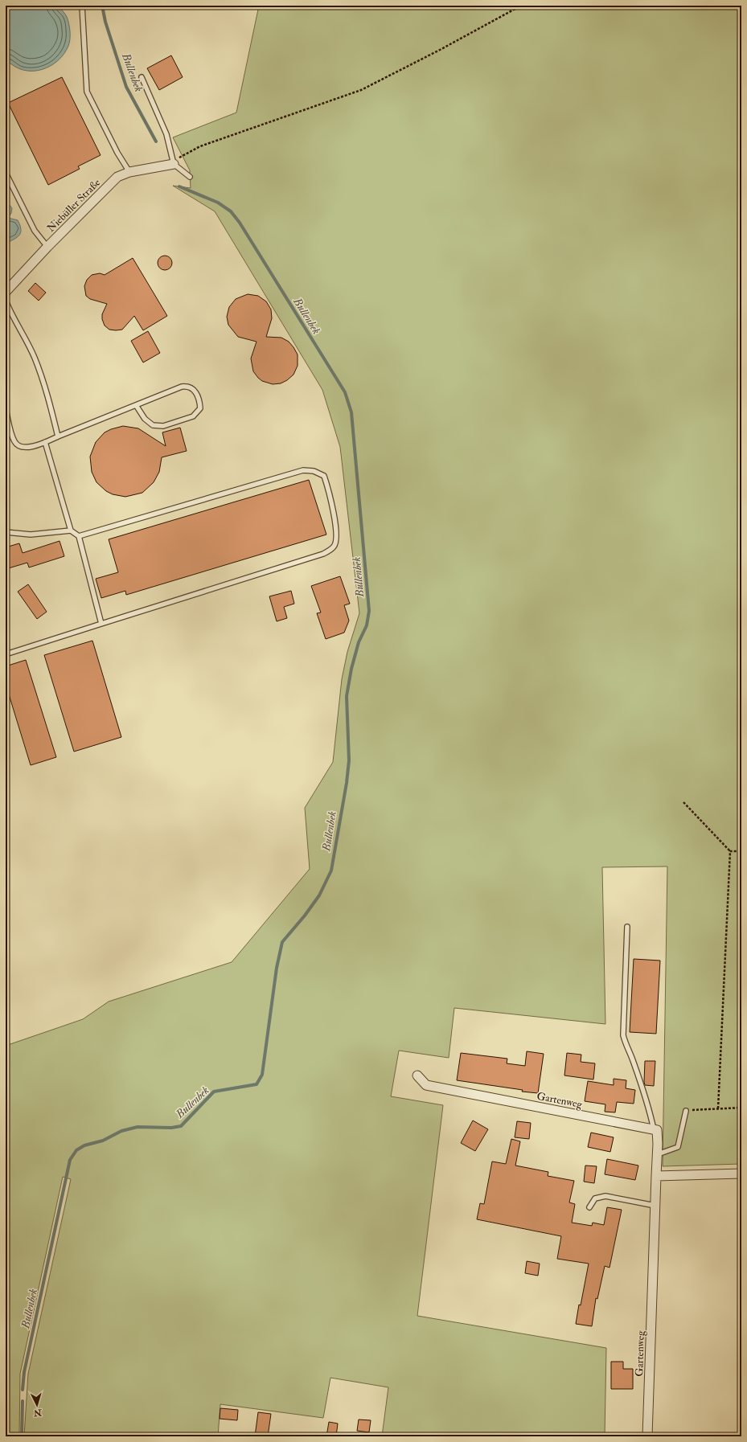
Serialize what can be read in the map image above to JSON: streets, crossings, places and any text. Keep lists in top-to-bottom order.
{
  "streets": {
    "street": ["Niebüller Straße", "Gartenweg"]
  },
  "water": ["Bullenbek"],
  "north": "bottom"
}
